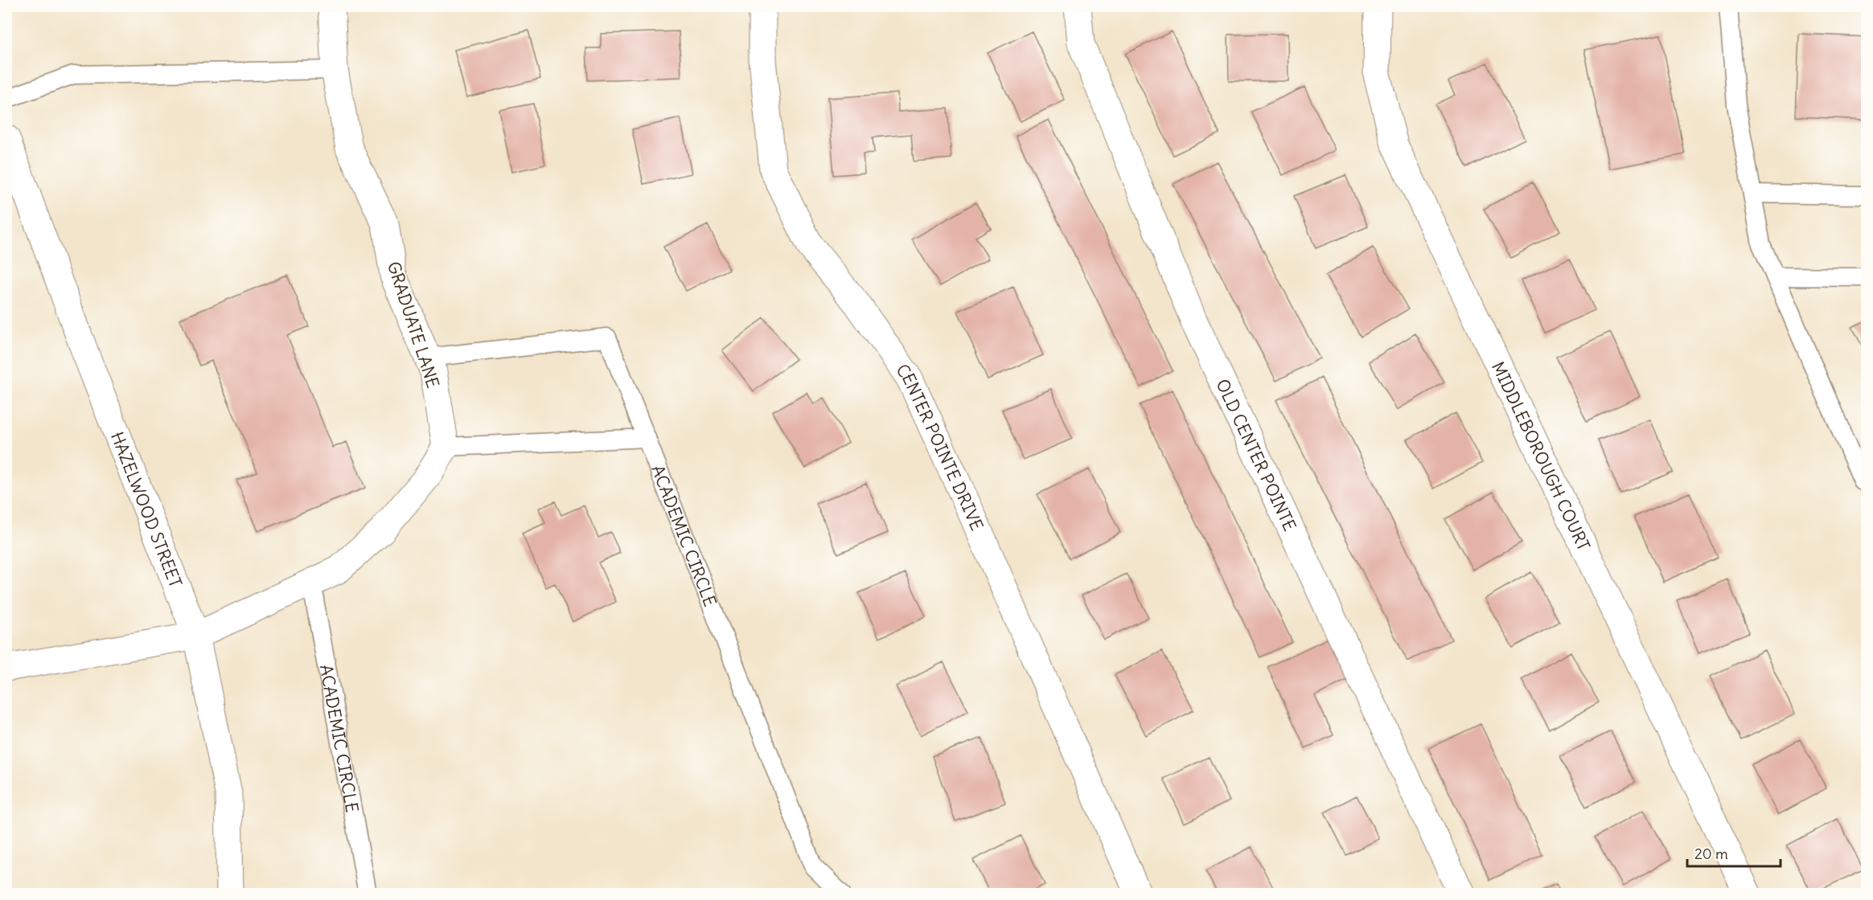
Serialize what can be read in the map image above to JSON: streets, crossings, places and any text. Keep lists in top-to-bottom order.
{
  "streets": {
    "street": [
      "GRADUATE LANE",
      "CENTER POINTE DRIVE",
      "OLD CENTER POINTE",
      "MIDDLEBOROUGH COURT",
      "HAZELWOOD STREET"
    ],
    "lane": ["ACADEMIC CIRCLE"]
  },
  "crossings": [
    ["GRADUATE LANE", "ACADEMIC CIRCLE"]
  ],
  "scale_bar": "20 m"
}
